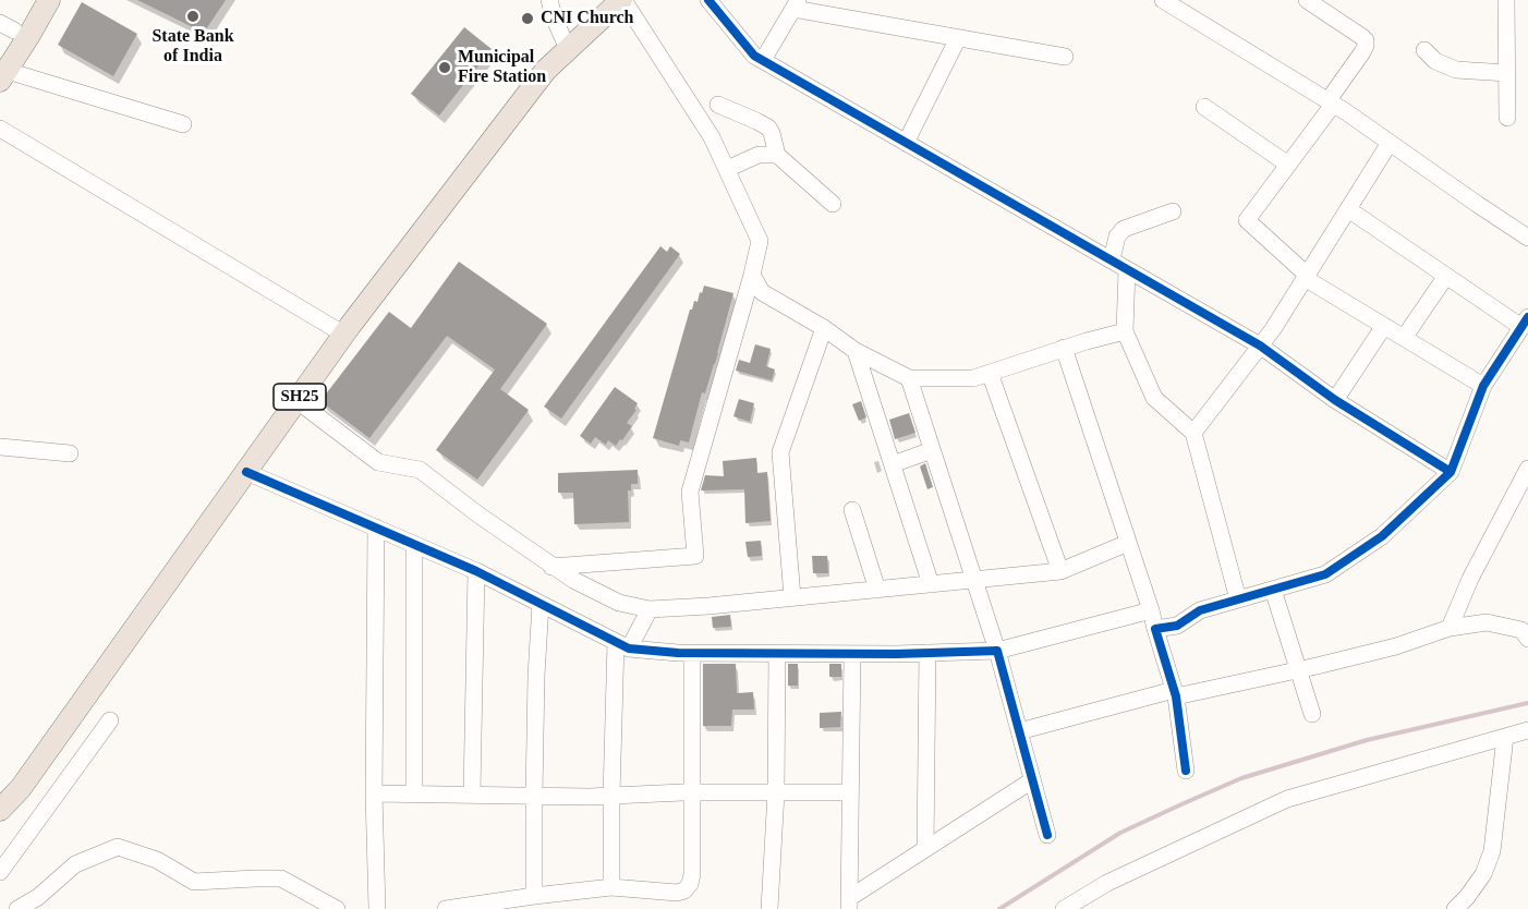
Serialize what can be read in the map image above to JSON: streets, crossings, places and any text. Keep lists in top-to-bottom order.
{
  "streets": {
    "main road": ["SH25"]
  },
  "places": ["State Bank of India", "CNI Church", "Municipal Fire Station"]
}
